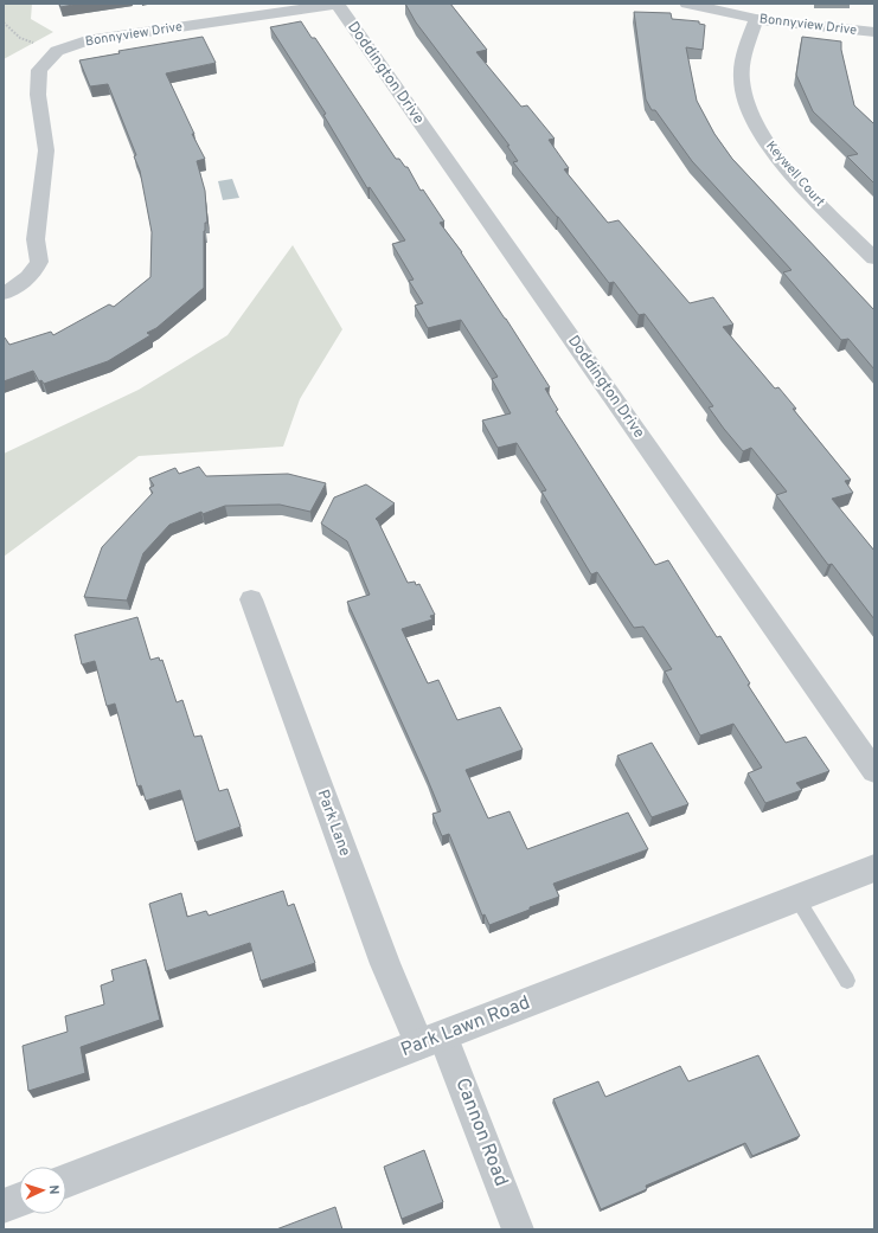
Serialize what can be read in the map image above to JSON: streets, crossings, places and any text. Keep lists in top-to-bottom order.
{
  "streets": {
    "street": [
      "Bonnyview Drive",
      "Doddington Drive",
      "Keywell Court",
      "Park Lane",
      "Park Lawn Road",
      "Cannon Road"
    ]
  },
  "crossings": [
    ["Bonnyview Drive", "Doddington Drive"],
    ["Bonnyview Drive", "Keywell Court"],
    ["Park Lane", "Park Lawn Road"],
    ["Park Lane", "Cannon Road"],
    ["Park Lawn Road", "Cannon Road"]
  ],
  "north": "right"
}
